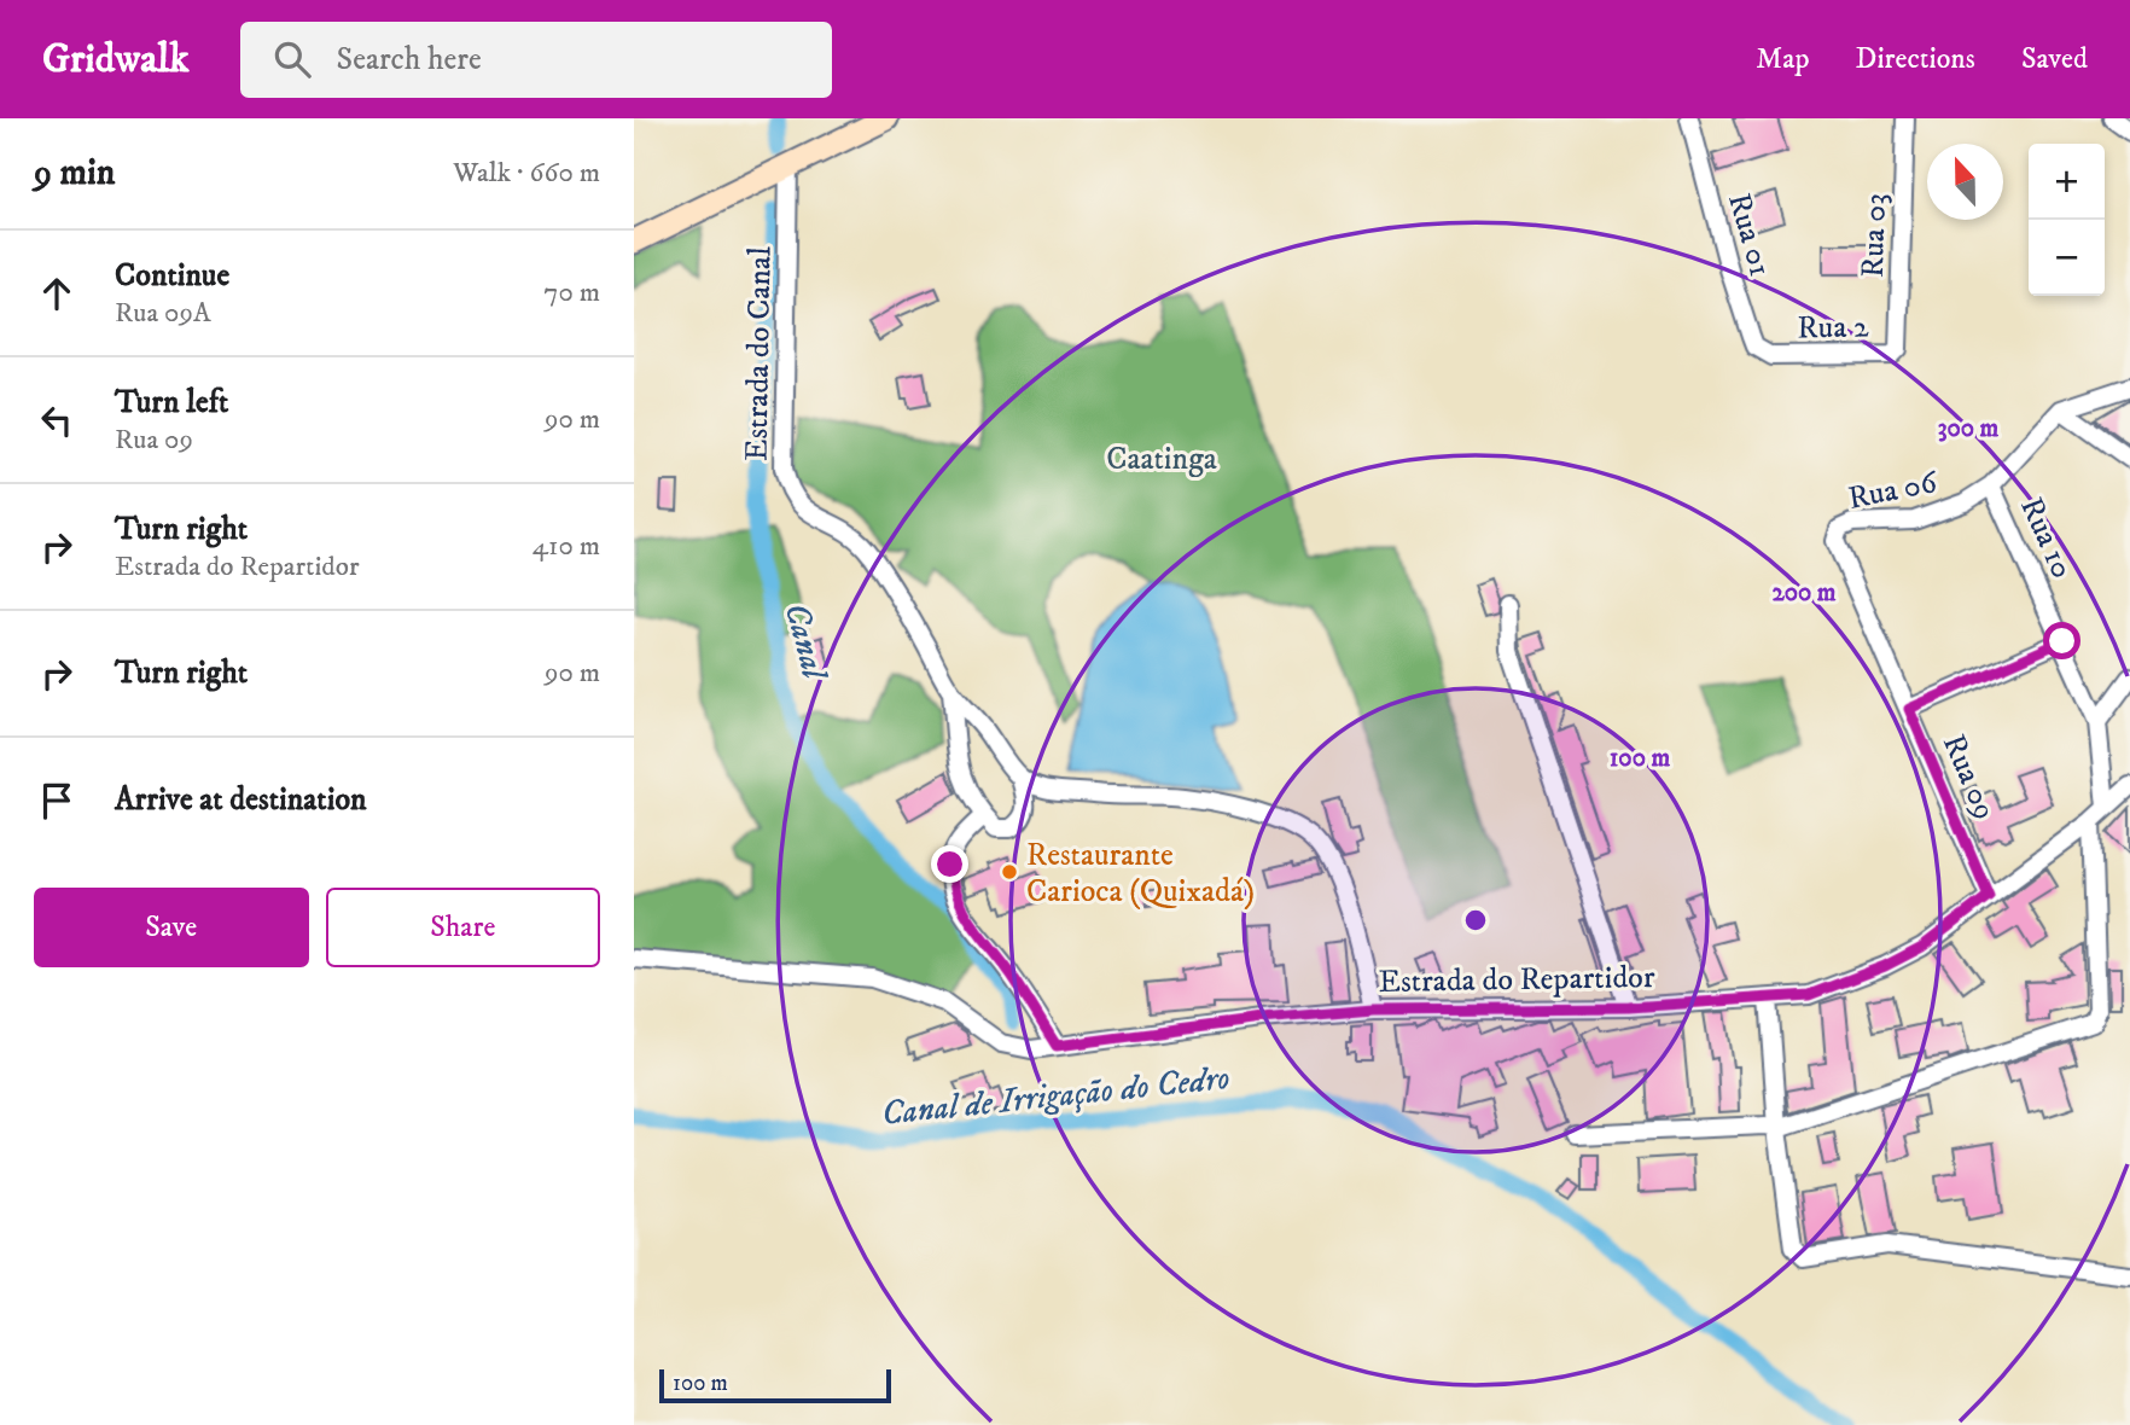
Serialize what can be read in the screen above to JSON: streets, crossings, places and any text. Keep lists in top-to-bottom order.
{
  "streets": {
    "street": [
      "Rua 01",
      "Rua 03",
      "Rua 2",
      "Estrada do Canal",
      "Rua 06",
      "Rua 10",
      "Rua 09",
      "Estrada do Repartidor"
    ]
  },
  "crossings": [
    ["Rua 01", "Rua 2"],
    ["Rua 03", "Rua 2"],
    ["Rua 06", "Rua 10"],
    ["Rua 06", "Rua 09"],
    ["Rua 10", "Estrada do Repartidor"],
    ["Rua 09", "Estrada do Repartidor"]
  ],
  "water": ["Canal", "Canal de Irrigação do Cedro"],
  "parks": ["Caatinga"],
  "places": ["Restaurante Carioca (Quixadá)"],
  "scale_bar": "100 m",
  "north": "top",
  "page": {
    "header": "Gridwalk",
    "search": "Search here",
    "nav": ["Map", "Directions", "Saved"],
    "heading": ["9 min", "Walk · 660 m"],
    "map_buttons": ["+", "−"],
    "list": [
      ["Continue", "Rua 09A", "70 m"],
      ["Turn left", "Rua 09", "90 m"],
      ["Turn right", "Estrada do Repartidor", "410 m"],
      ["Turn right", "90 m"],
      "Arrive at destination"
    ],
    "buttons": ["Save", "Share"],
    "scale": "100 m"
  },
  "rings": ["300 m", "200 m", "100 m"]
}
